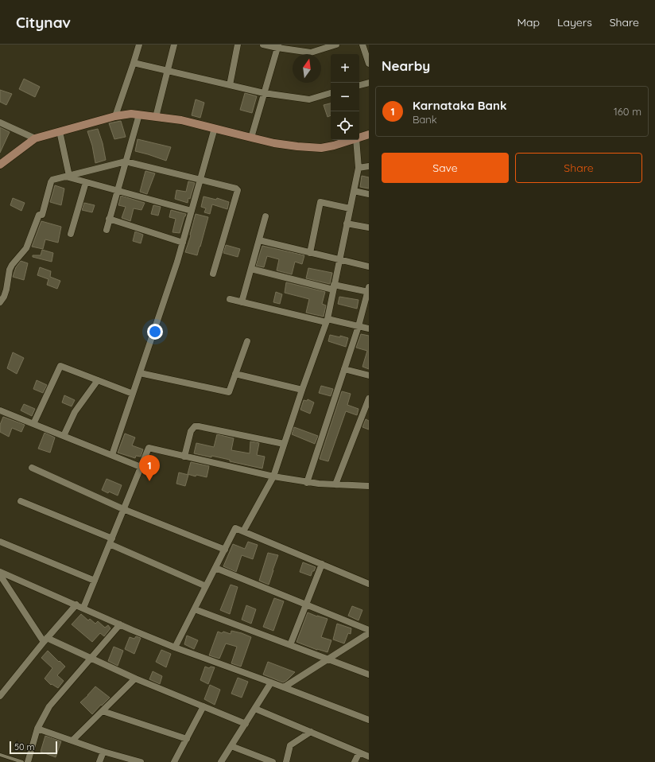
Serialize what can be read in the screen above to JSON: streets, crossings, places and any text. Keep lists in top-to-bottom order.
{
  "scale_bar": "50 m",
  "north": "top",
  "page": {
    "header": "Citynav",
    "nav": ["Map", "Layers", "Share"],
    "heading": "Nearby",
    "map_buttons": ["+", "−"],
    "list": [
      {
        "mark": "1",
        "name": "Karnataka Bank",
        "note": "Bank",
        "value": "160 m"
      }
    ],
    "buttons": ["Save", "Share"],
    "pins": "1",
    "scale": "50 m"
  }
}
